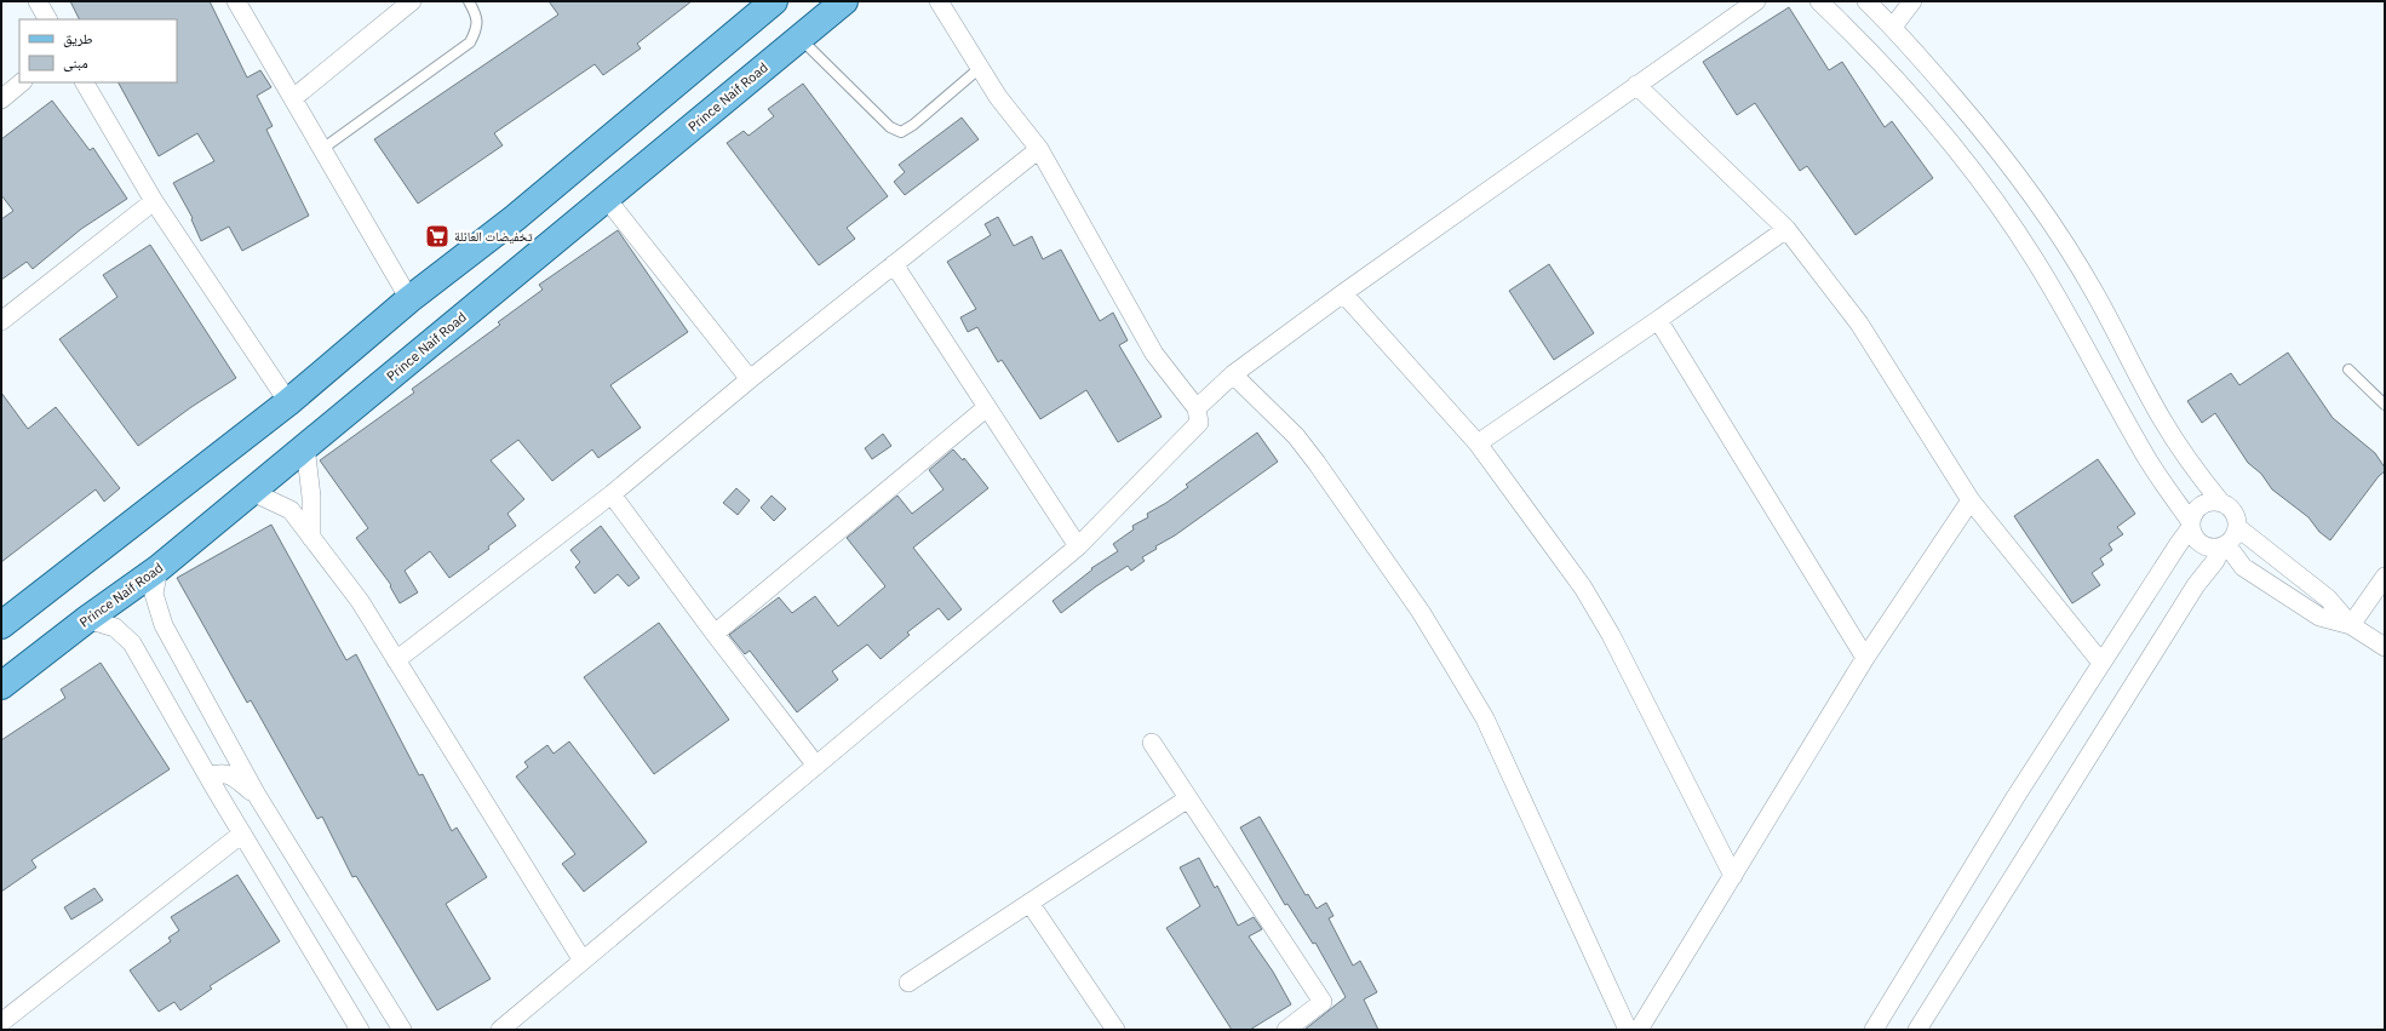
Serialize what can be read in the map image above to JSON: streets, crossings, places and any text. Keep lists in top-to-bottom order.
{
  "streets": {
    "main road": ["Prince Naif Road"]
  },
  "places": {
    "supermarket": ["تخفيضات العائلة"]
  },
  "legend": ["طريق", "مبنى"]
}
